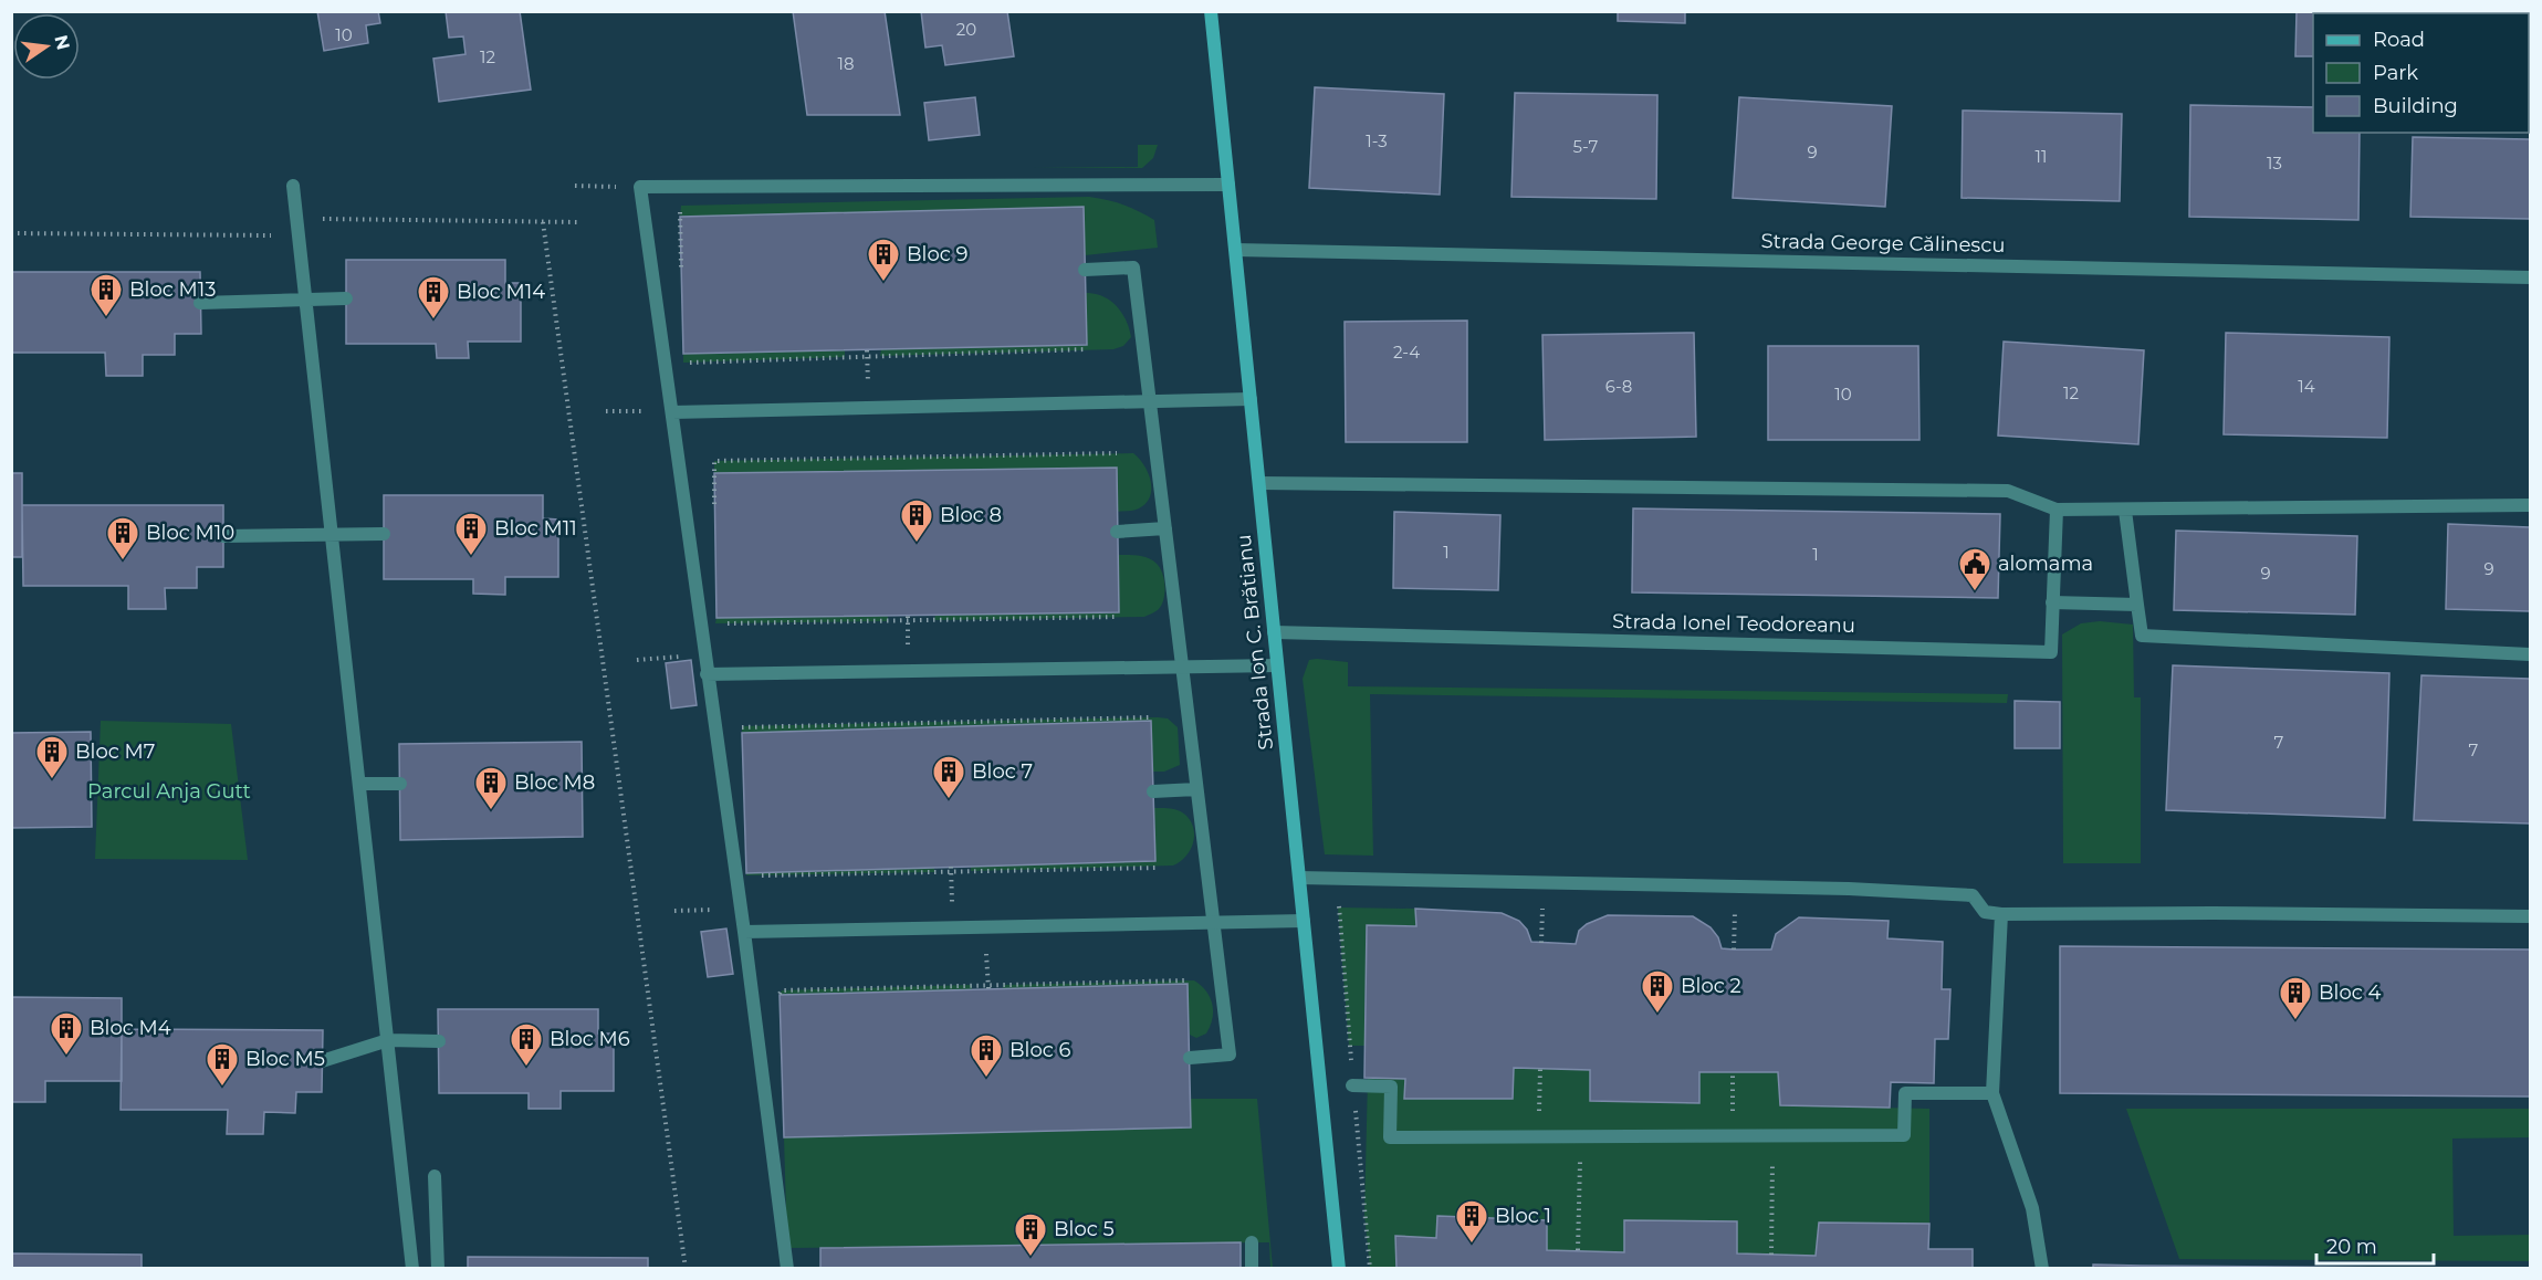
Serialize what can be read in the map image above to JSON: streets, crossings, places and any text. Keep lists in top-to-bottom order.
{
  "streets": {
    "street": ["Strada George Călinescu", "Strada Ionel Teodoreanu", "Strada Ion C. Brătianu"]
  },
  "crossings": [
    ["Strada George Călinescu", "Strada Ion C. Brătianu"],
    ["Strada Ionel Teodoreanu", "Strada Ion C. Brătianu"]
  ],
  "parks": ["Parcul Anja Gutt"],
  "places": {
    "building": [
      "Bloc 9",
      "Bloc M13",
      "Bloc M14",
      "Bloc 8",
      "Bloc M11",
      "Bloc M10",
      "Bloc M7",
      "Bloc 7",
      "Bloc M8",
      "Bloc 2",
      "Bloc 4",
      "Bloc M4",
      "Bloc M6",
      "Bloc 6",
      "Bloc M5",
      "Bloc 1",
      "Bloc 5"
    ],
    "public building": ["alomama"]
  },
  "house_numbers": [
    "20",
    "10",
    "12",
    "18",
    "1-3",
    "5-7",
    "9",
    "11",
    "13",
    "2-4",
    "6-8",
    "14",
    "12",
    "10",
    "1",
    "1",
    "9",
    "9",
    "7",
    "7"
  ],
  "legend": ["Road", "Park", "Building"],
  "scale_bar": "20 m",
  "north": "right"
}
